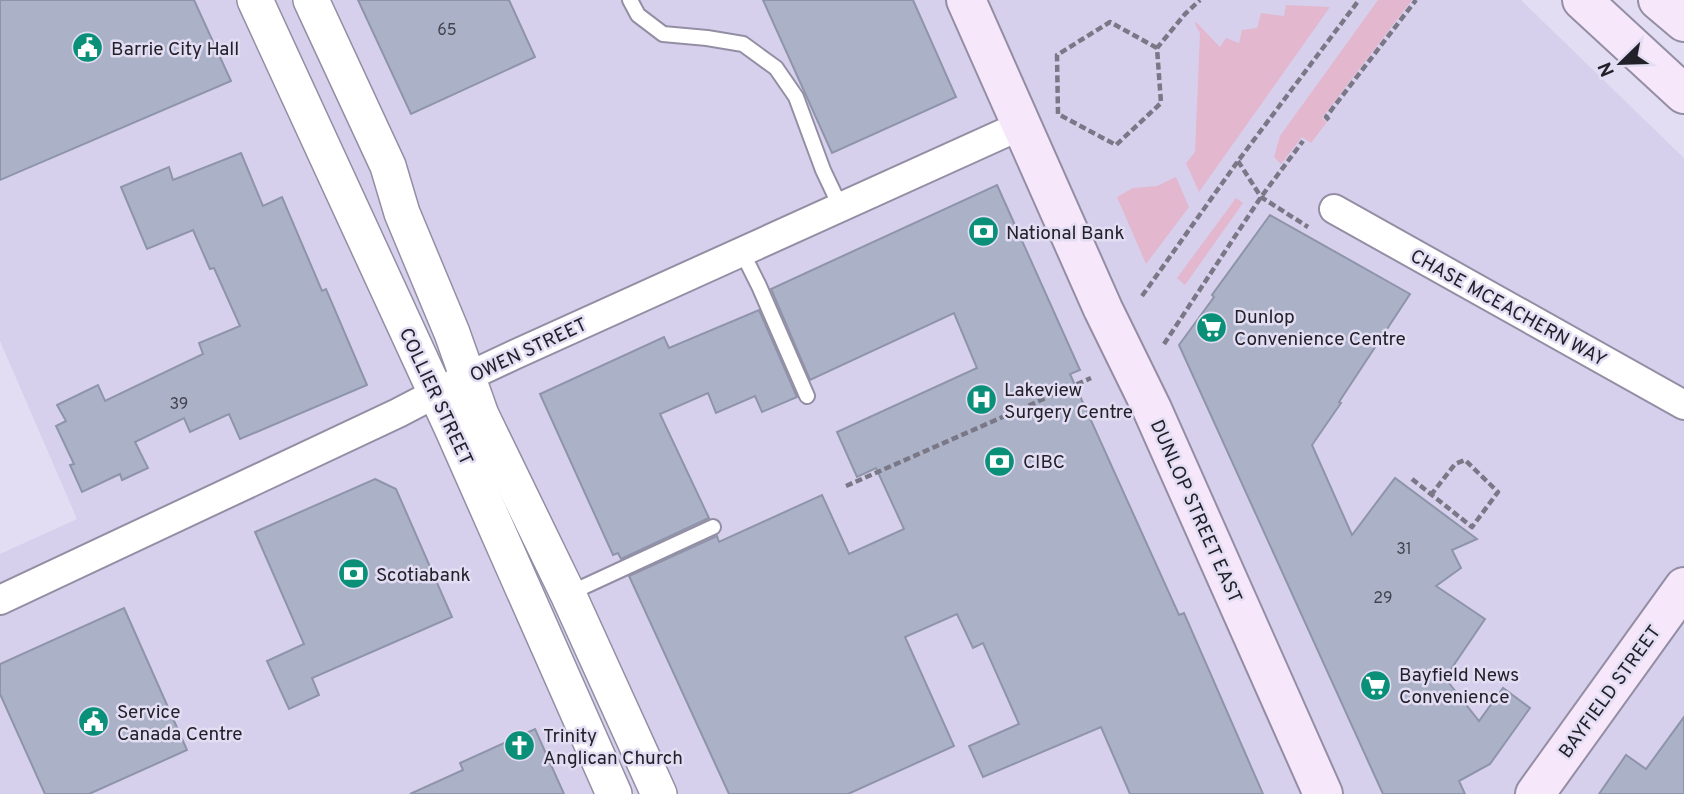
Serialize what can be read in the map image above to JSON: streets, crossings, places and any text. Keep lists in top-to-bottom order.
{
  "streets": {
    "main road": ["DUNLOP STREET EAST", "BAYFIELD STREET"],
    "street": ["CHASE MCEACHERN WAY", "OWEN STREET", "COLLIER STREET"]
  },
  "crossings": [
    ["OWEN STREET", "COLLIER STREET"],
    ["OWEN STREET", "DUNLOP STREET EAST"]
  ],
  "places": {
    "public building": ["Barrie City Hall", "Service Canada Centre"],
    "bank": ["National Bank", "CIBC", "Scotiabank"],
    "supermarket": ["Dunlop Convenience Centre", "Bayfield News Convenience"],
    "hospital": ["Lakeview Surgery Centre"],
    "church": ["Trinity Anglican Church"]
  },
  "house_numbers": [
    "65",
    "39",
    "31",
    "29"
  ],
  "north": "bottom left"
}
